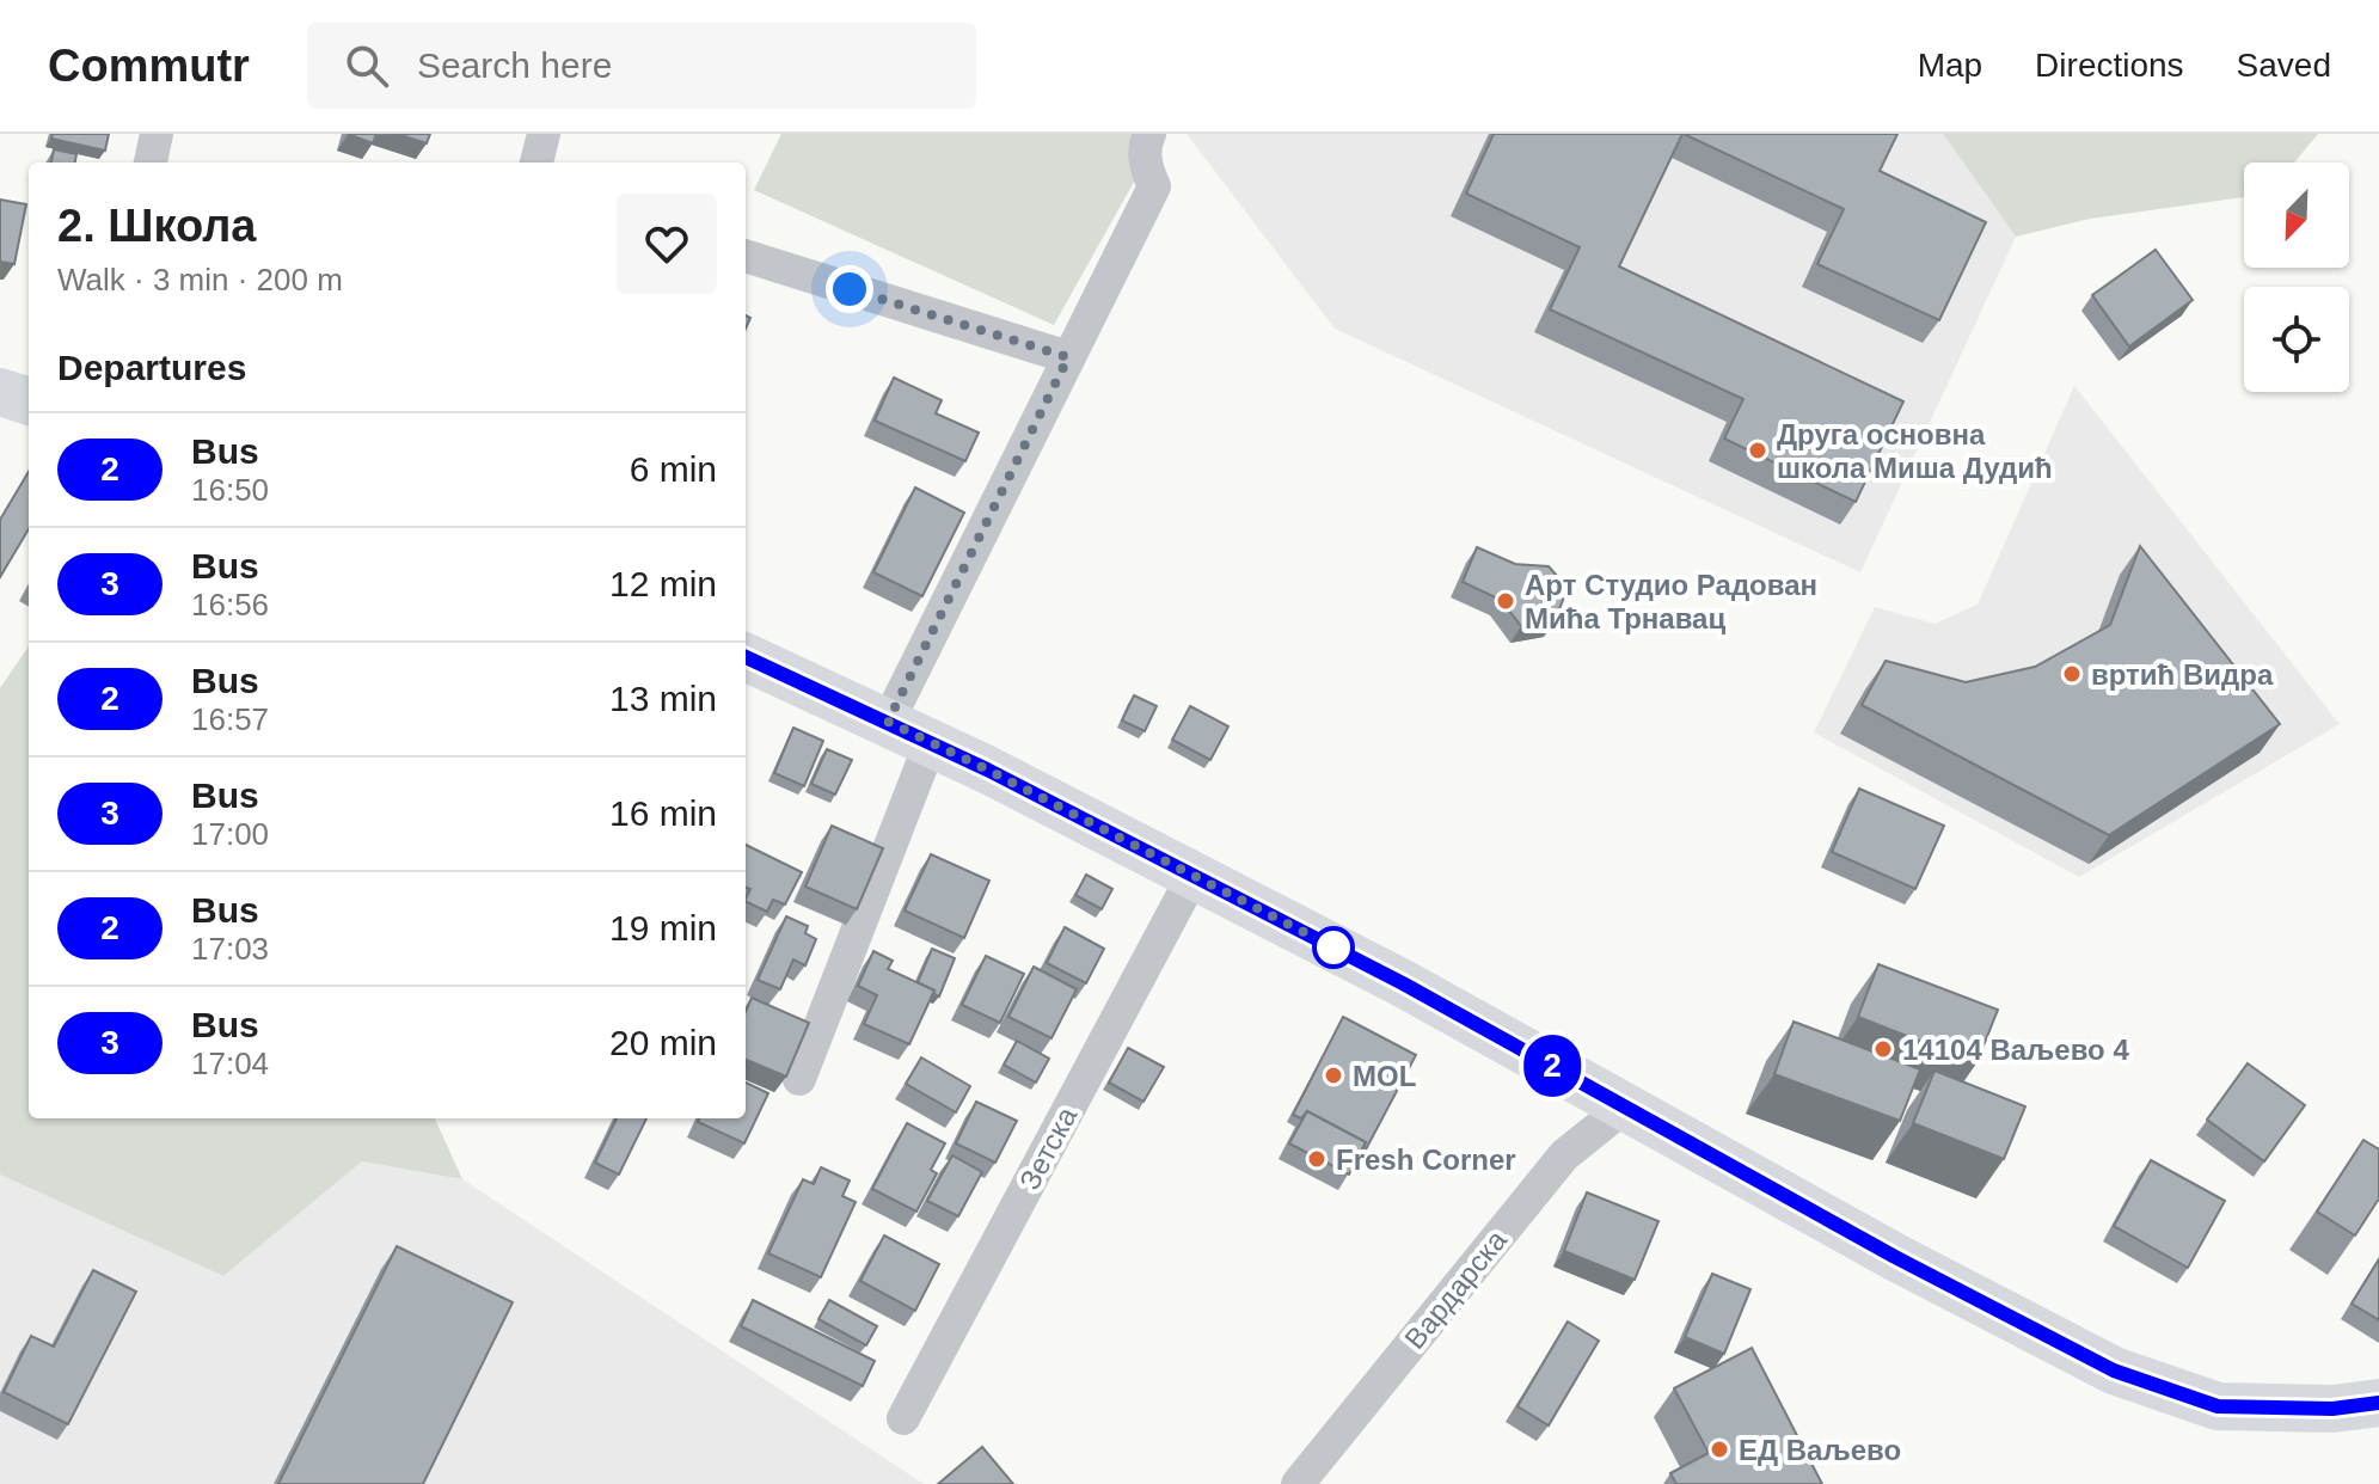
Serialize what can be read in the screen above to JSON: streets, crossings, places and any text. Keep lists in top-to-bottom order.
{
  "streets": {
    "street": ["Зетска", "Вардарска"]
  },
  "places": [
    "Друга основна школа Миша Дудић",
    "Арт Студио Радован Мића Трнавац",
    "вртић Видра",
    "14104 Ваљево 4",
    "MOL",
    "Fresh Corner",
    "ЕД Ваљево"
  ],
  "lines": ["bus line 2"],
  "north": "bottom left",
  "page": {
    "header": "Commutr",
    "search": "Search here",
    "nav": ["Map", "Directions", "Saved"],
    "on_map": "2",
    "heading": [
      ["2. Школа", "Walk · 3 min · 200 m"],
      "Departures"
    ],
    "list": [
      {
        "mark": "2",
        "name": "Bus",
        "note": "16:50",
        "value": "6 min"
      },
      {
        "mark": "3",
        "name": "Bus",
        "note": "16:56",
        "value": "12 min"
      },
      {
        "mark": "2",
        "name": "Bus",
        "note": "16:57",
        "value": "13 min"
      },
      {
        "mark": "3",
        "name": "Bus",
        "note": "17:00",
        "value": "16 min"
      },
      {
        "mark": "2",
        "name": "Bus",
        "note": "17:03",
        "value": "19 min"
      },
      {
        "mark": "3",
        "name": "Bus",
        "note": "17:04",
        "value": "20 min"
      }
    ]
  }
}
